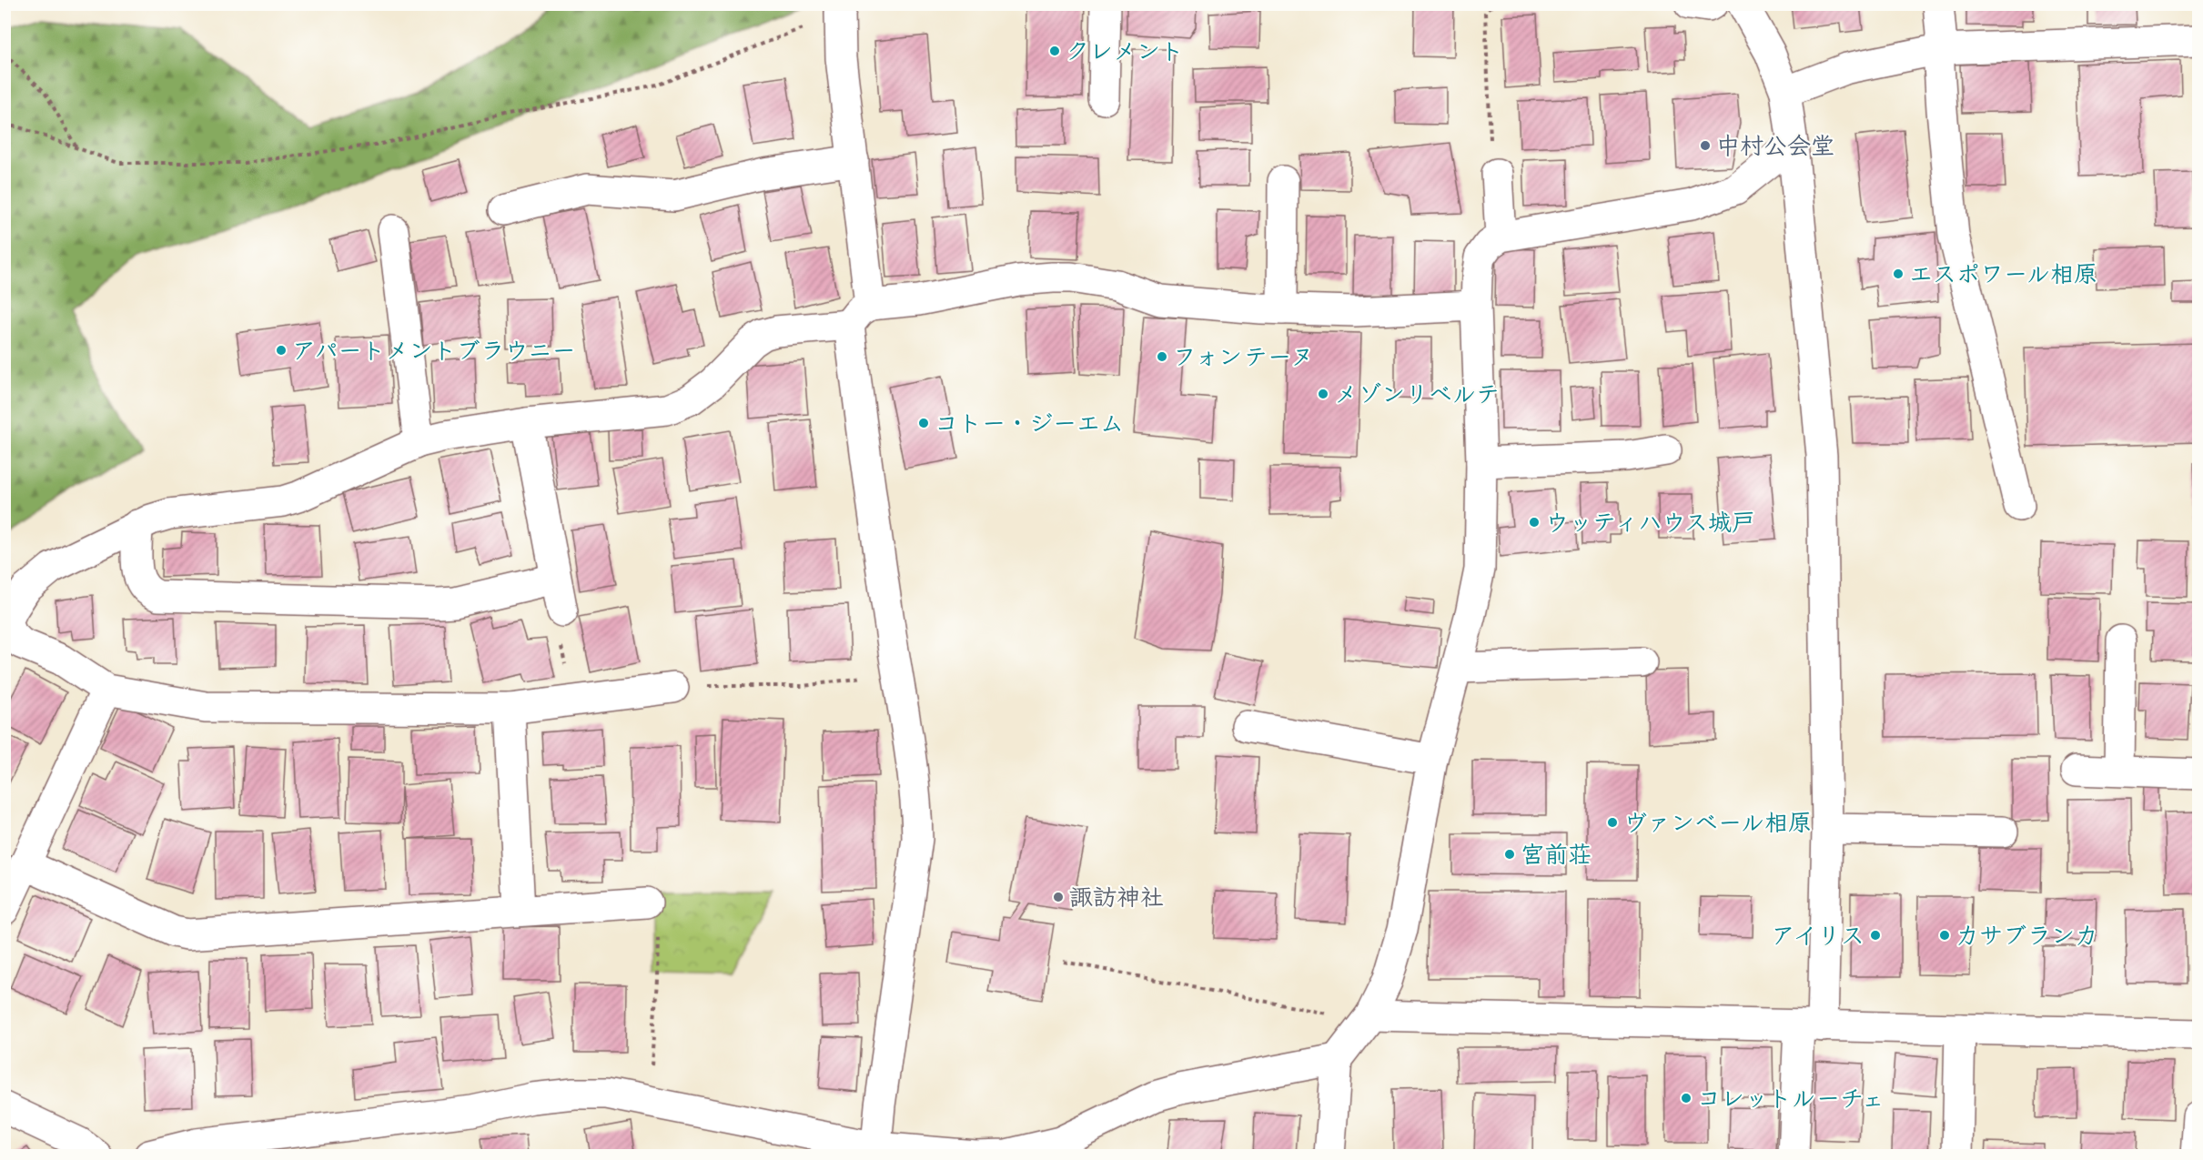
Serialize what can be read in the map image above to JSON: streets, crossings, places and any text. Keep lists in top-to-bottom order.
{
  "places": [
    "クレメント",
    "中村公会堂",
    "エスポワール相原",
    "アパートメントブラウニー",
    "フォンテーヌ",
    "メゾンリベルテ",
    "コトー・ジーエム",
    "ウッティハウス城戸",
    "ヴァンベール相原",
    "宮前荘",
    "諏訪神社",
    "アイリス",
    "カサブランカ",
    "コレットルーチェ"
  ]
}
